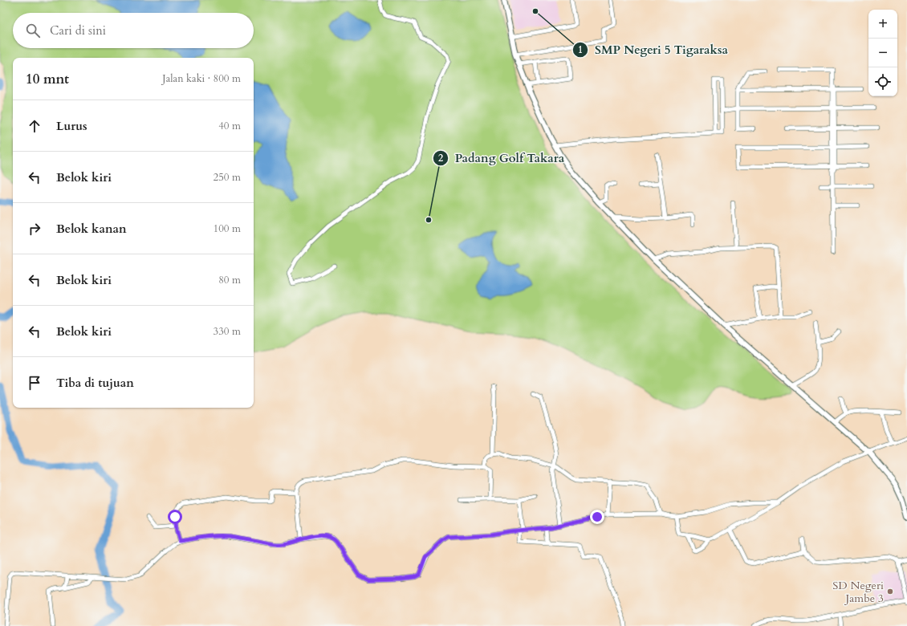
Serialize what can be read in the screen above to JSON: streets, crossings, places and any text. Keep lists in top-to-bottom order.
{
  "places": ["SMP Negeri 5 Tigaraksa", "Padang Golf Takara", "SD Negeri Jambe 3"],
  "page": {
    "map_buttons": ["+", "−"],
    "search": "Cari di sini",
    "heading": ["10 mnt", "Jalan kaki · 800 m"],
    "list": [
      ["Lurus", "40 m"],
      ["Belok kiri", "250 m"],
      ["Belok kanan", "100 m"],
      ["Belok kiri", "80 m"],
      ["Belok kiri", "330 m"],
      "Tiba di tujuan"
    ]
  }
}
